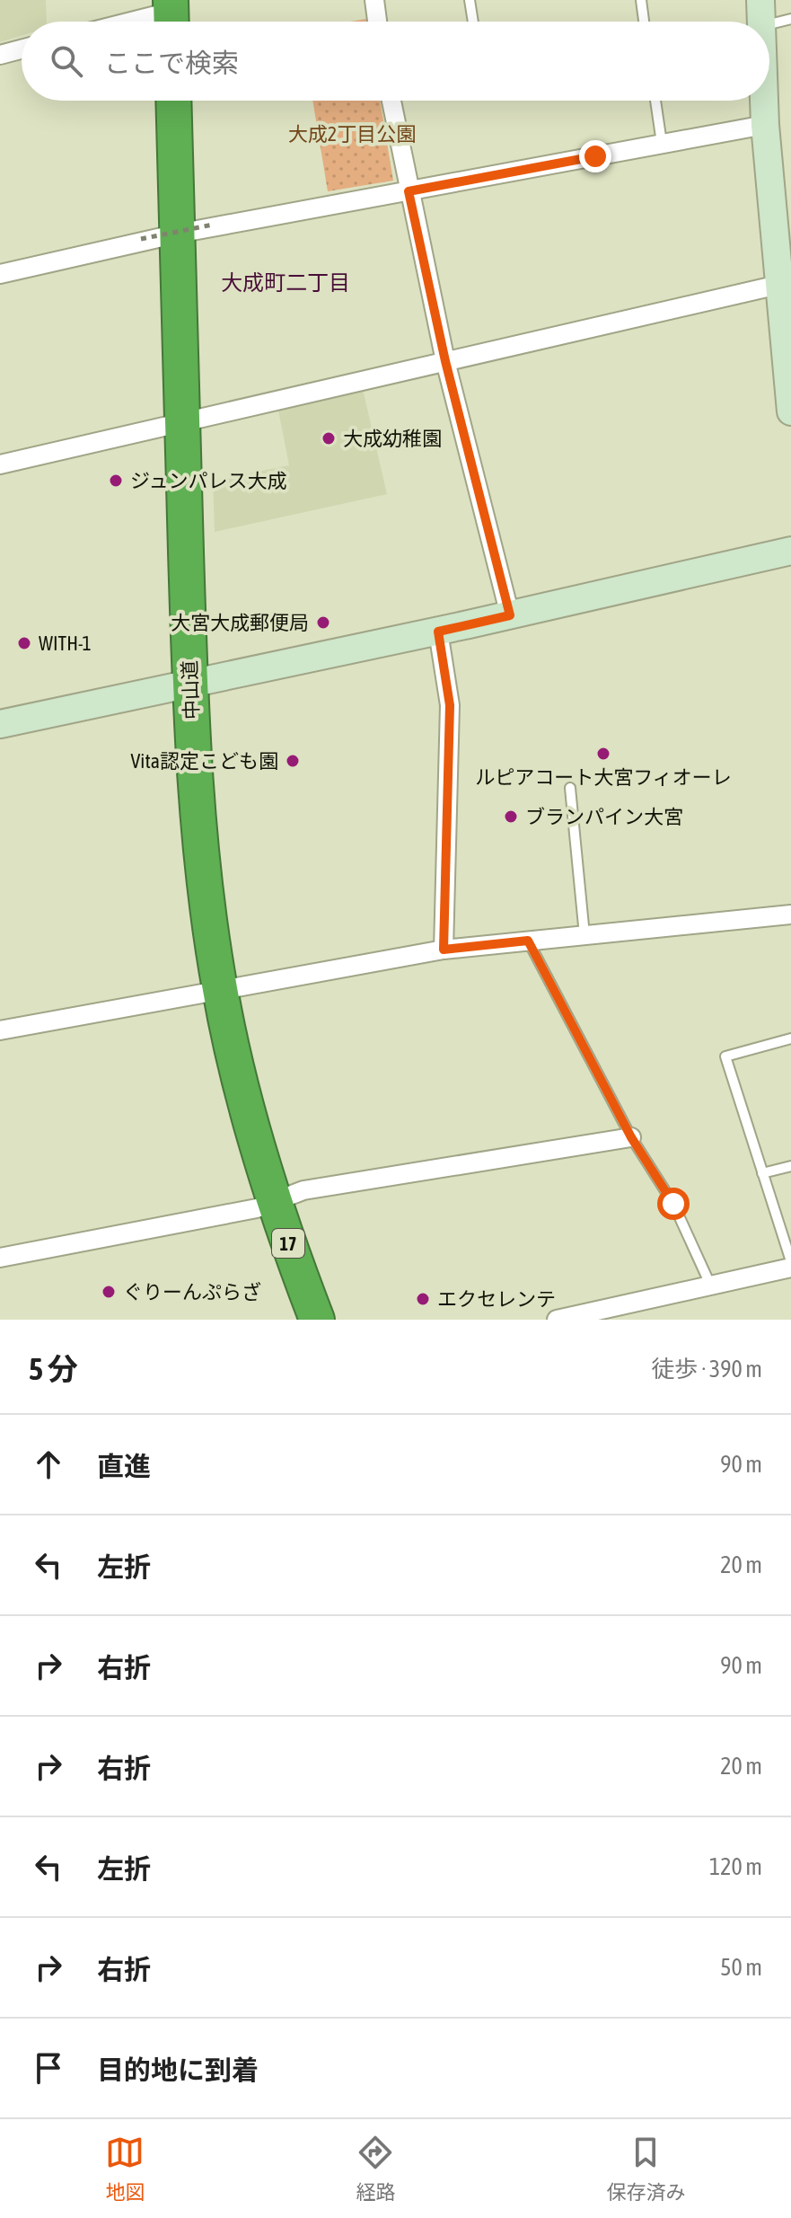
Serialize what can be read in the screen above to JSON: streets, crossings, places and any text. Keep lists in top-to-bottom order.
{
  "streets": {
    "highway": ["中山道", "17"]
  },
  "districts": ["大成町二丁目"],
  "parks": ["大成2丁目公園"],
  "places": [
    "大成幼稚園",
    "ジュンパレス大成",
    "大宮大成郵便局",
    "WITH-1",
    "ルピアコート大宮フィオーレ",
    "Vita認定こども園",
    "ブランパイン大宮",
    "ぐりーんぷらざ",
    "エクセレンテ"
  ],
  "page": {
    "search": "ここで検索",
    "heading": ["5 分", "徒歩 · 390 m"],
    "list": [
      ["直進", "90 m"],
      ["左折", "20 m"],
      ["右折", "90 m"],
      ["右折", "20 m"],
      ["左折", "120 m"],
      ["右折", "50 m"],
      "目的地に到着"
    ],
    "nav": ["地図", "経路", "保存済み"]
  }
}
